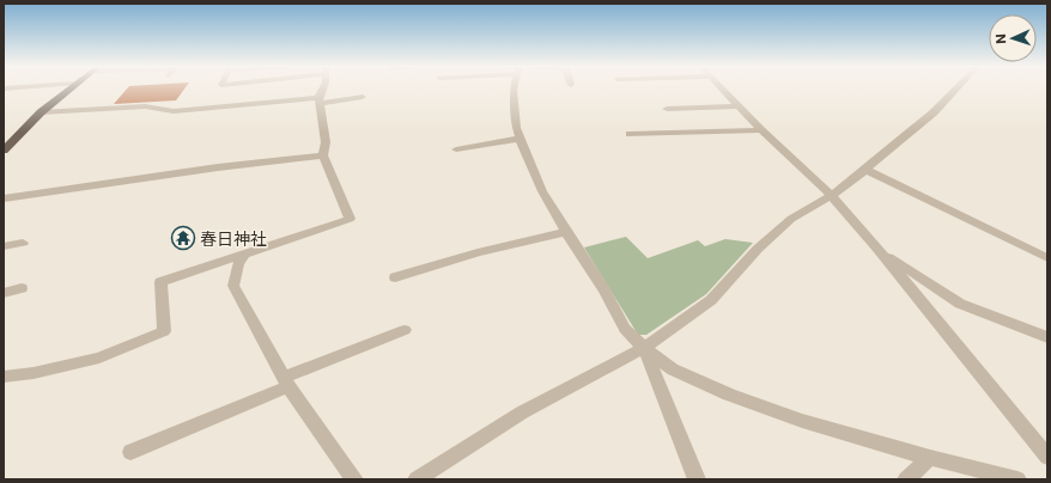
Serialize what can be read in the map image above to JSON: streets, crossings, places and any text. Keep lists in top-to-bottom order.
{
  "places": {
    "temple": ["春日神社"]
  },
  "north": "left"
}
